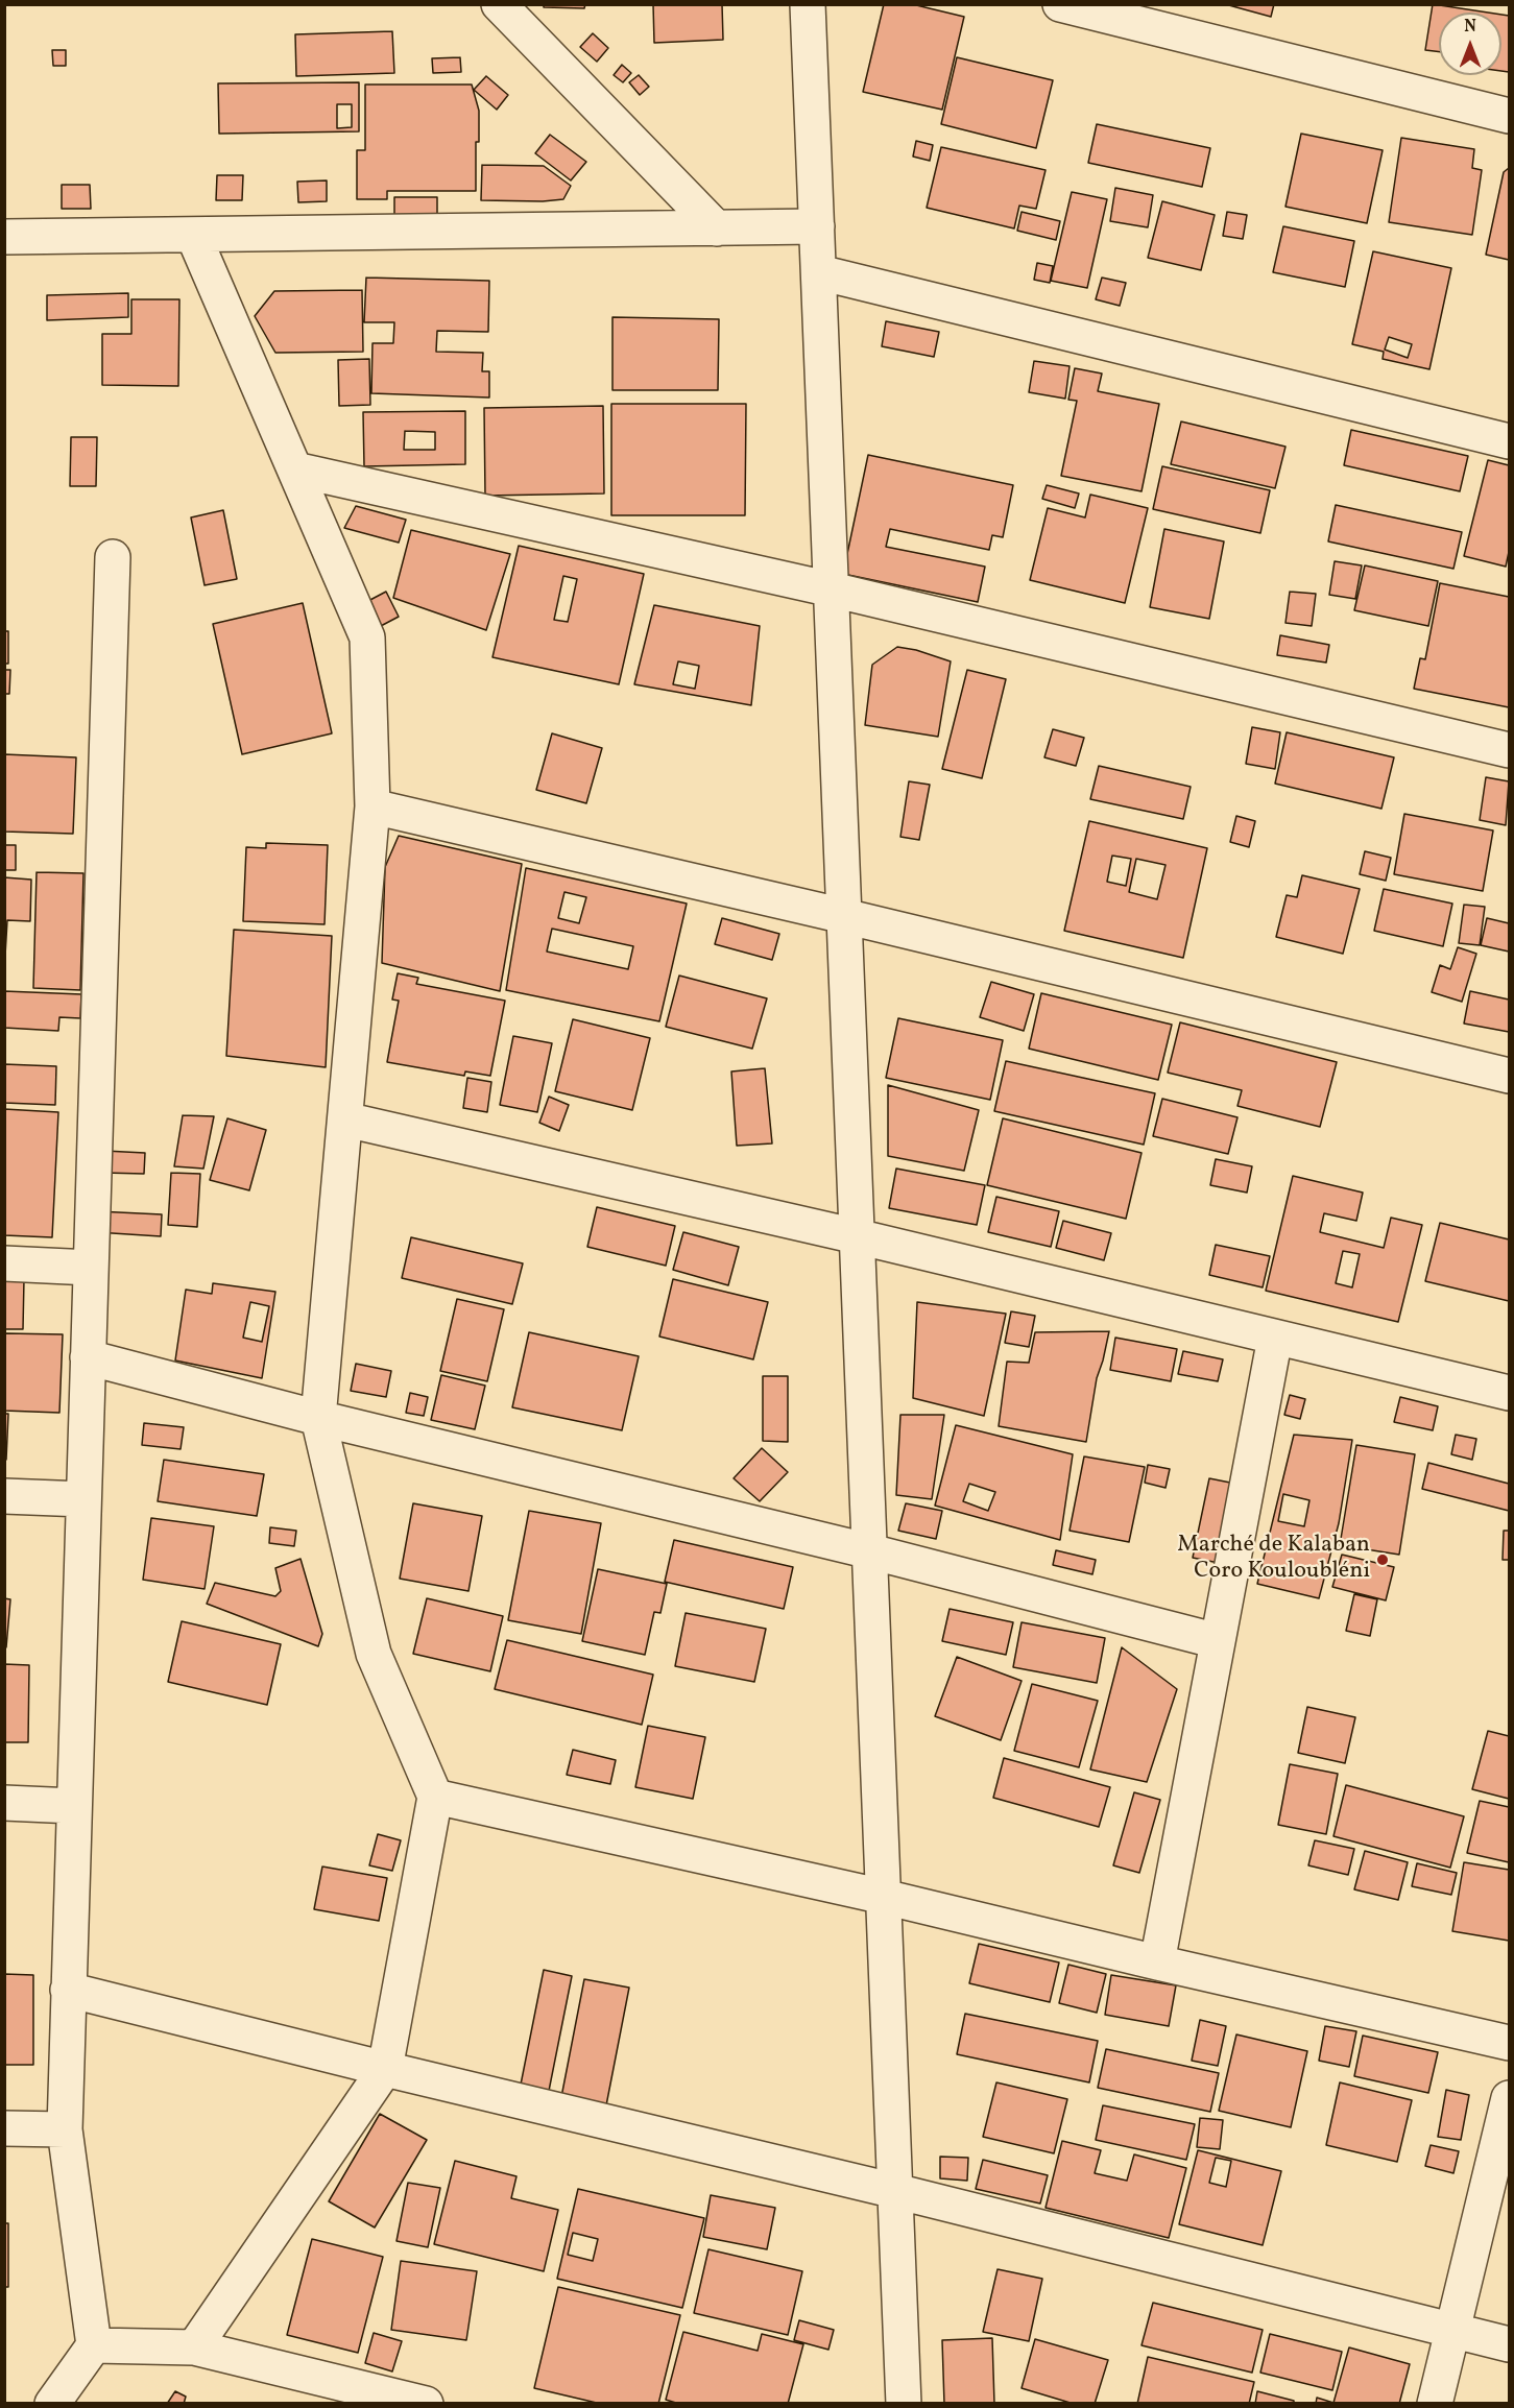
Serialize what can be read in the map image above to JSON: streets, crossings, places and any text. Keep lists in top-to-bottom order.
{
  "places": ["Marché de Kalaban Coro Kouloubléni"],
  "north": "top"
}
